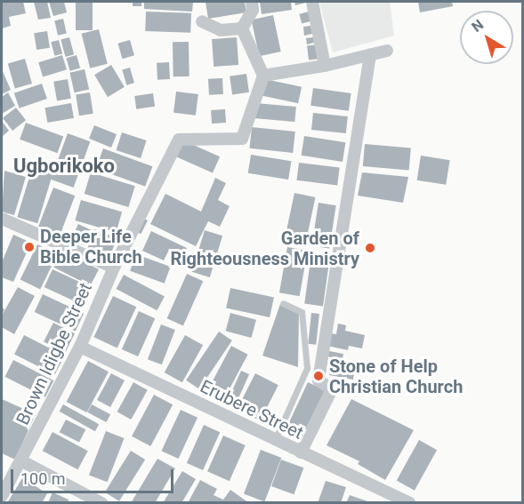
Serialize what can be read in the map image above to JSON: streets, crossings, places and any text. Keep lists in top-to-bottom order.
{
  "streets": {
    "street": ["Brown Idigbe Street", "Erubere Street"]
  },
  "crossings": [
    ["Brown Idigbe Street", "Erubere Street"]
  ],
  "districts": ["Ugborikoko"],
  "places": ["Deeper Life Bible Church", "Garden of Righteousness Ministry", "Stone of Help Christian Church"],
  "scale_bar": "100 m",
  "north": "top left"
}
